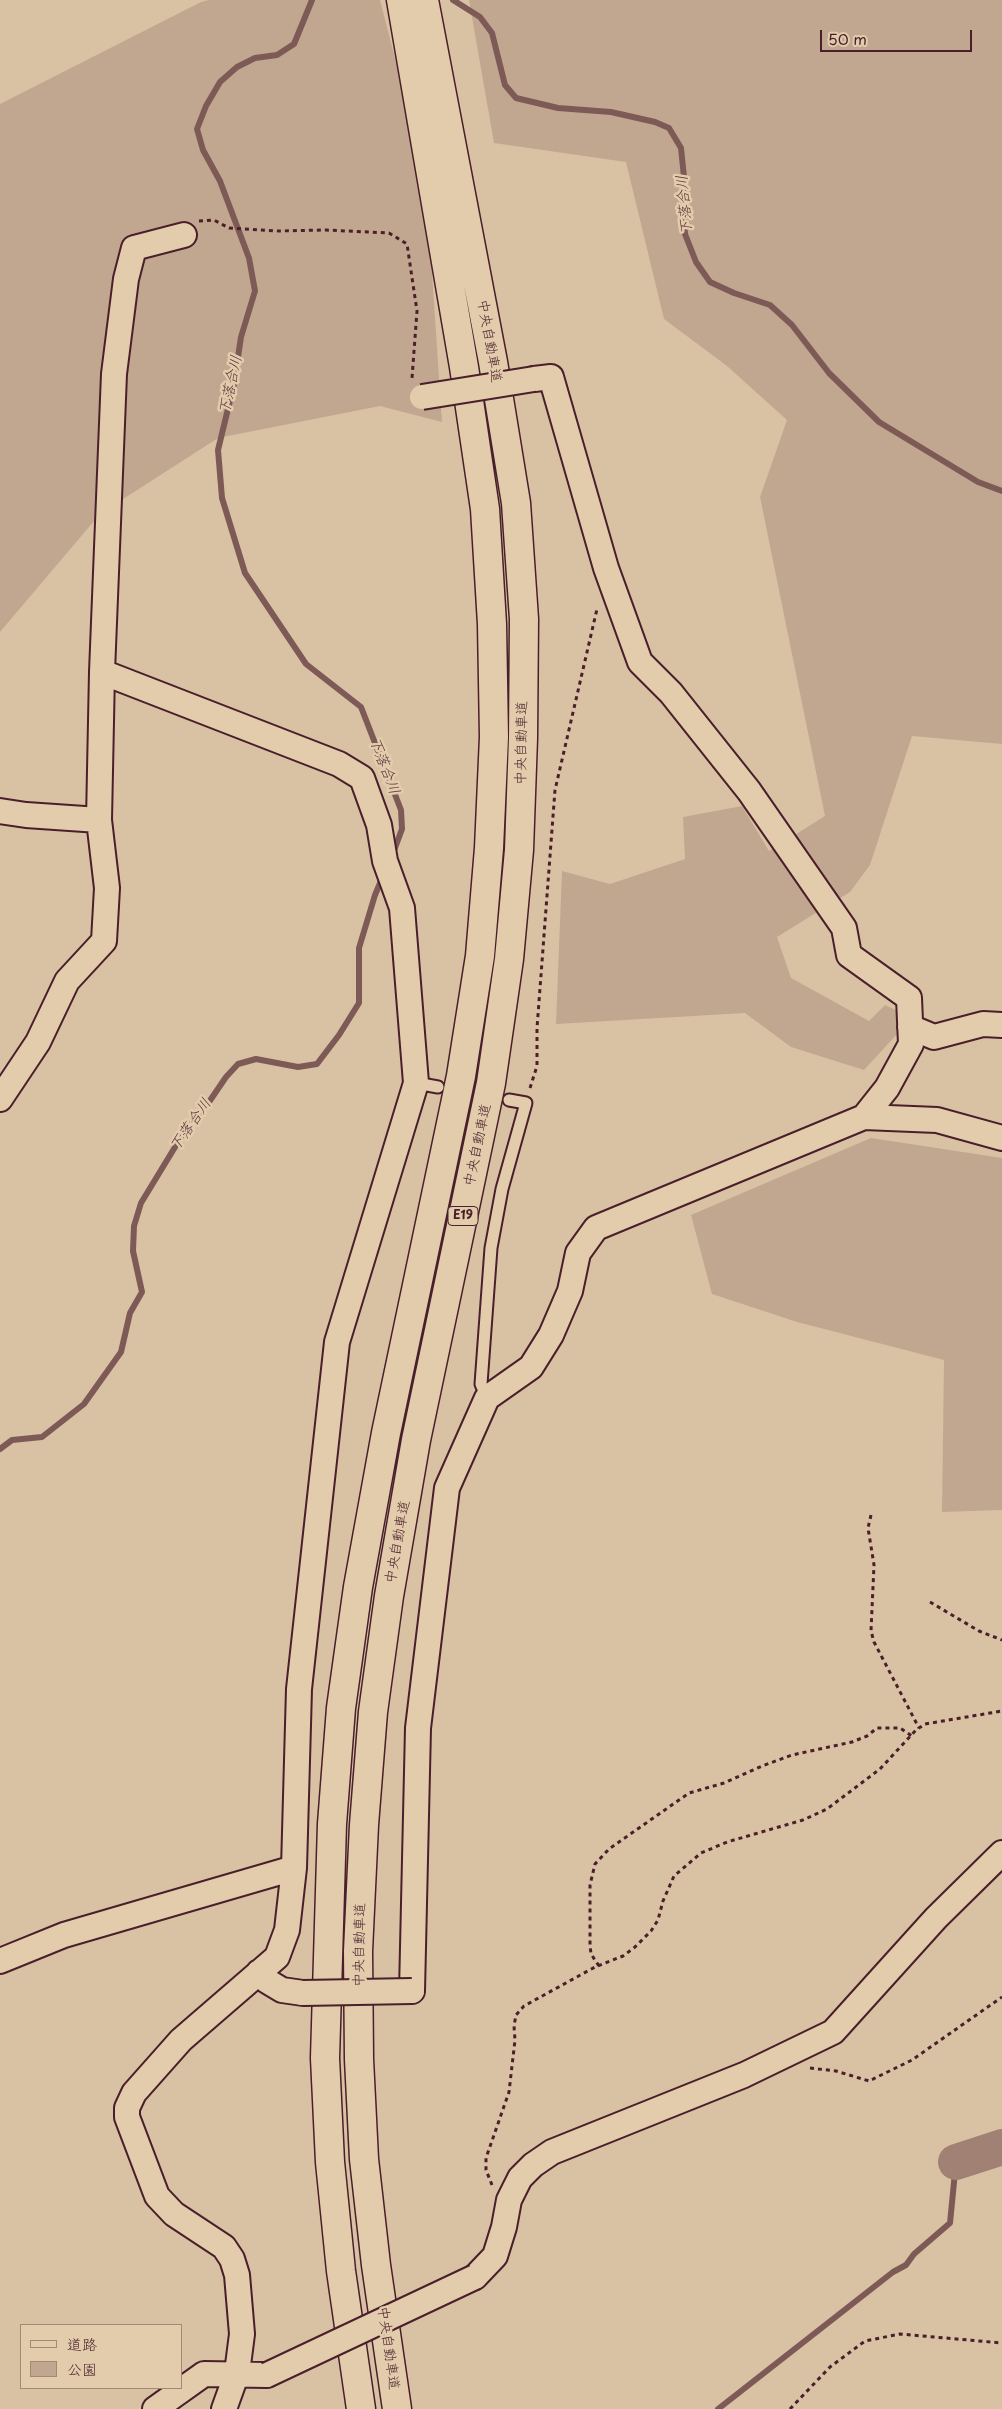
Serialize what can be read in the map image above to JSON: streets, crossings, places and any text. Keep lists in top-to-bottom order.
{
  "streets": {
    "highway": ["中央自動車道", "E19"]
  },
  "water": ["下落合川"],
  "legend": ["道路", "公園"],
  "scale_bar": "50 m"
}
